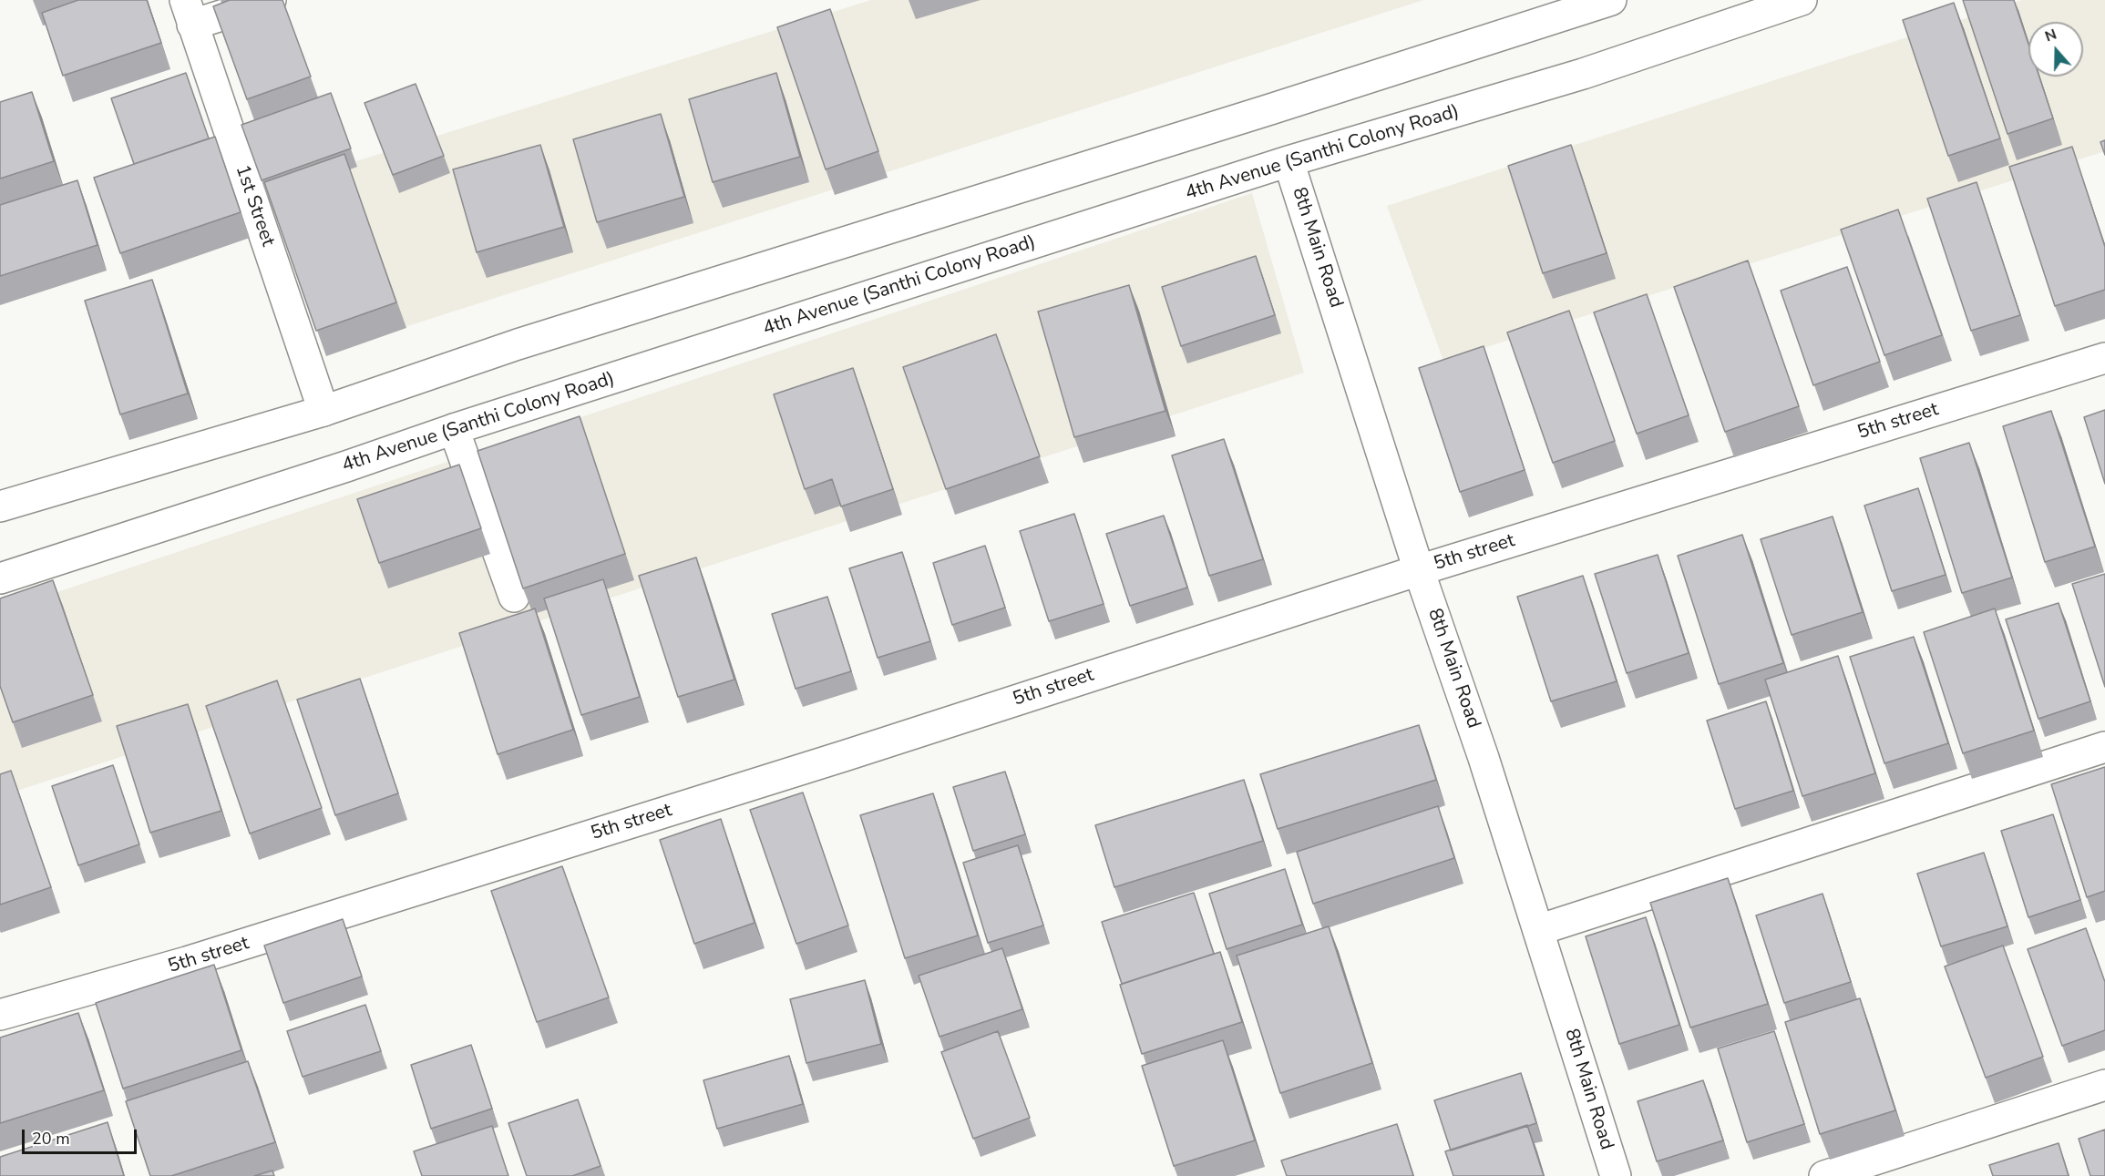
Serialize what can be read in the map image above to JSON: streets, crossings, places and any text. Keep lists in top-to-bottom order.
{
  "streets": {
    "street": [
      "4th Avenue (Santhi Colony Road)",
      "1st Street",
      "8th Main Road",
      "5th street"
    ]
  },
  "crossings": [
    ["4th Avenue (Santhi Colony Road)", "8th Main Road"],
    ["8th Main Road", "5th street"]
  ],
  "scale_bar": "20 m",
  "north": "top"
}
